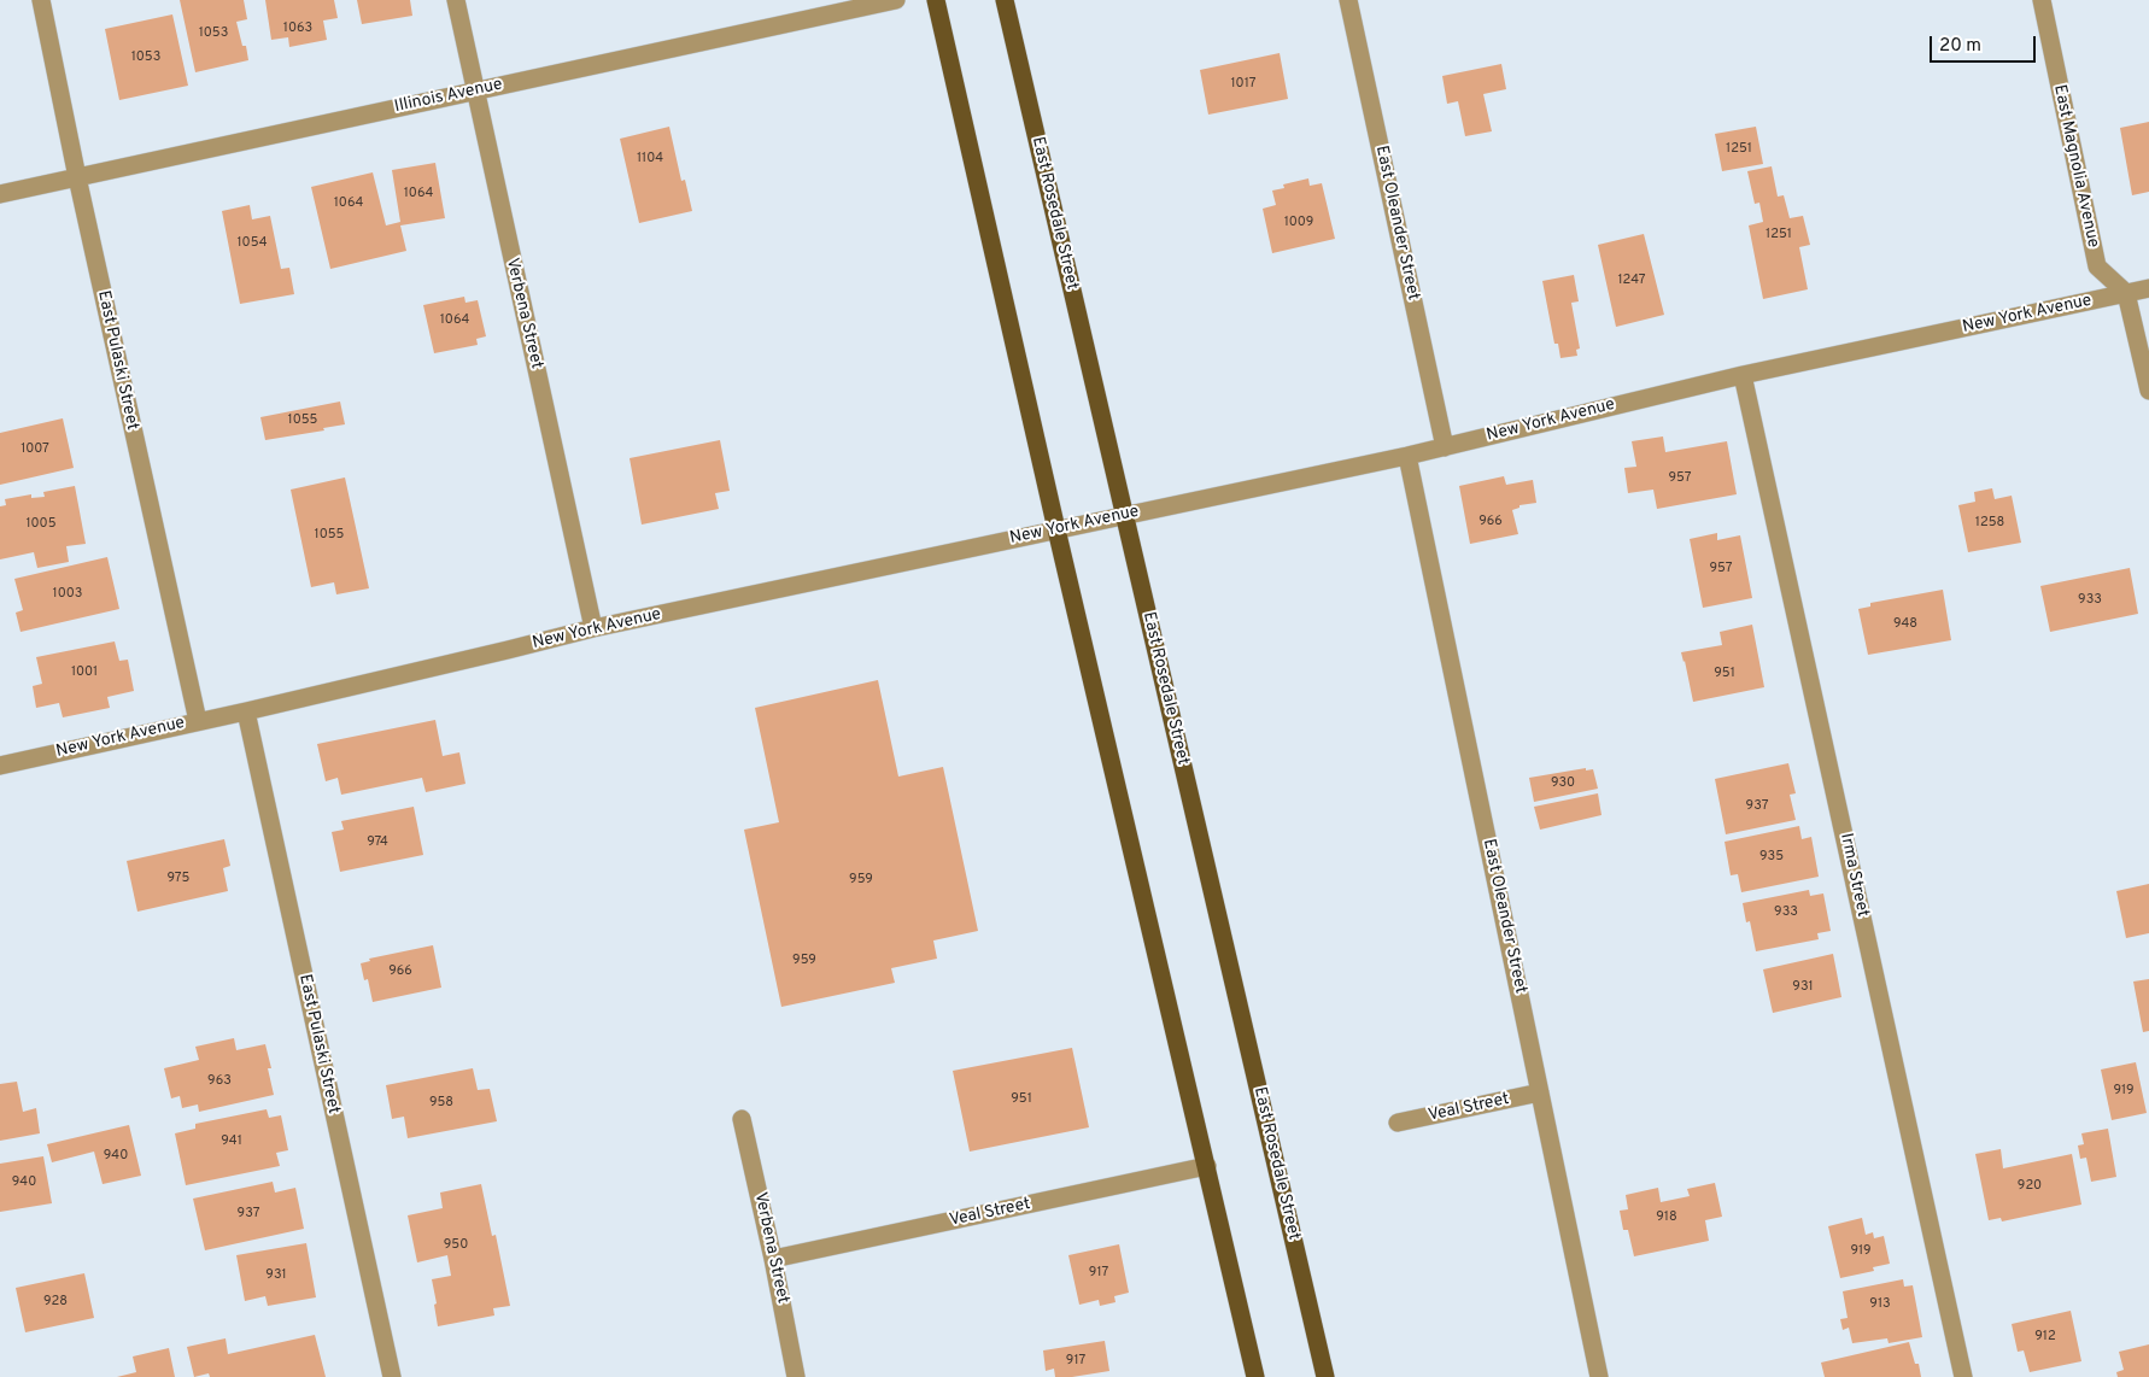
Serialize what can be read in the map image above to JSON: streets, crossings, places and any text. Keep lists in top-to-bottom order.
{
  "streets": {
    "main road": ["East Rosedale Street"],
    "street": [
      "Illinois Avenue",
      "East Magnolia Avenue",
      "East Oleander Street",
      "Verbena Street",
      "New York Avenue",
      "East Pulaski Street",
      "Irma Street",
      "Veal Street"
    ]
  },
  "crossings": [
    ["Illinois Avenue", "Verbena Street"],
    ["Illinois Avenue", "East Pulaski Street"],
    ["East Magnolia Avenue", "New York Avenue"],
    ["East Rosedale Street", "New York Avenue"],
    ["East Oleander Street", "New York Avenue"],
    ["East Oleander Street", "Veal Street"],
    ["Verbena Street", "New York Avenue"],
    ["Verbena Street", "Veal Street"],
    ["New York Avenue", "East Pulaski Street"],
    ["New York Avenue", "Irma Street"]
  ],
  "house_numbers": [
    "1063",
    "1053",
    "1053",
    "1017",
    "1251",
    "1104",
    "1064",
    "1064",
    "1009",
    "1251",
    "1054",
    "1247",
    "1064",
    "1055",
    "1007",
    "957",
    "966",
    "1258",
    "1005",
    "1055",
    "957",
    "1003",
    "933",
    "948",
    "1001",
    "951",
    "930",
    "937",
    "974",
    "935",
    "975",
    "959",
    "933",
    "959",
    "966",
    "931",
    "963",
    "919",
    "951",
    "958",
    "941",
    "940",
    "940",
    "920",
    "937",
    "918",
    "950",
    "919",
    "917",
    "931",
    "928",
    "913",
    "912",
    "917"
  ],
  "scale_bar": "20 m"
}
